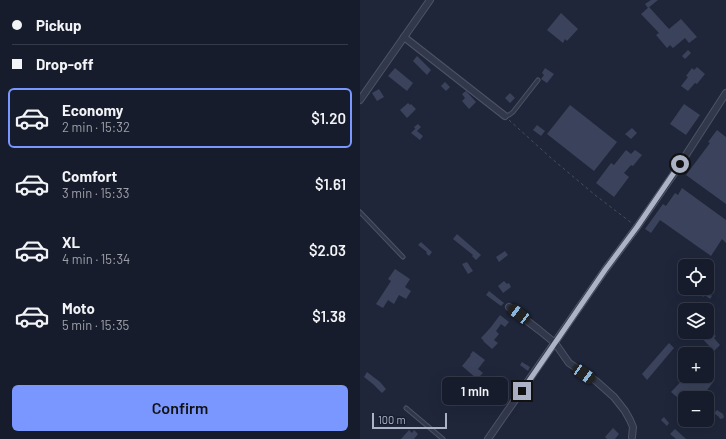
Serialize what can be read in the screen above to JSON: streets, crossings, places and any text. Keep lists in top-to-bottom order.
{
  "scale_bar": "100 m",
  "page": {
    "banner": ["Pickup", "Drop-off"],
    "list": [
      {
        "name": "Economy",
        "note": "2 min · 15:32",
        "value": "$1.20"
      },
      {
        "name": "Comfort",
        "note": "3 min · 15:33",
        "value": "$1.61"
      },
      {
        "name": "XL",
        "note": "4 min · 15:34",
        "value": "$2.03"
      },
      {
        "name": "Moto",
        "note": "5 min · 15:35",
        "value": "$1.38"
      }
    ],
    "map_buttons": ["+", "−"],
    "buttons": "Confirm",
    "bubble": "1 min",
    "scale": "100 m"
  }
}
